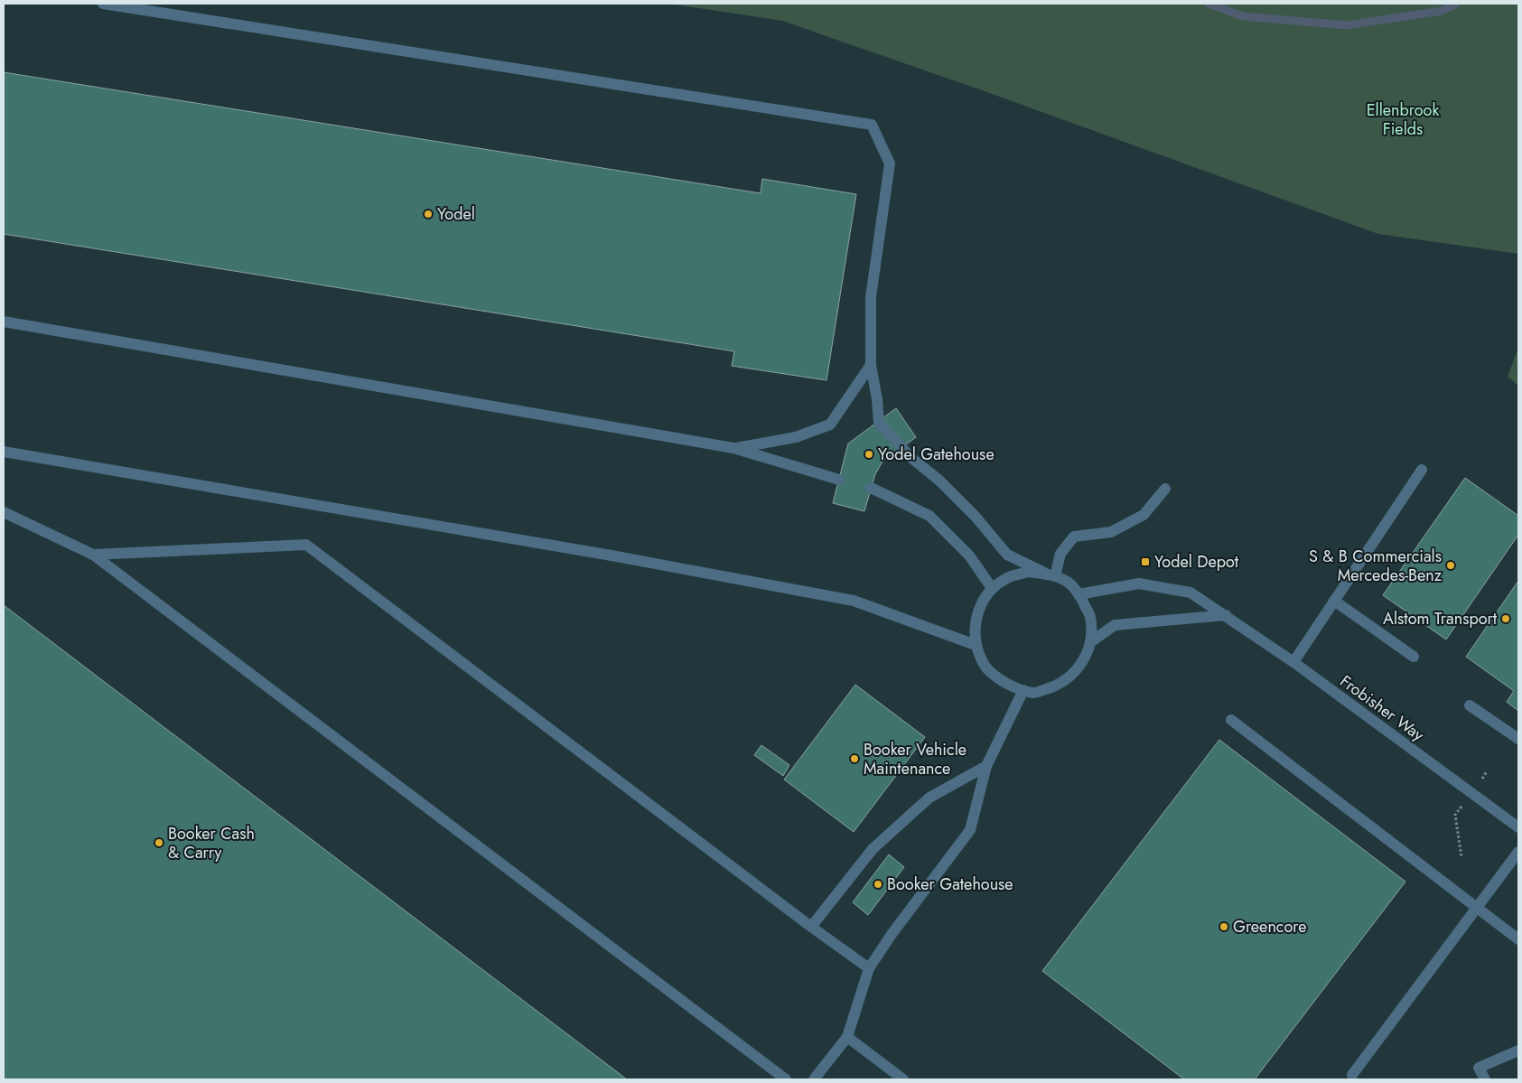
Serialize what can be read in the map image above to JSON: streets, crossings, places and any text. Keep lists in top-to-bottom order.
{
  "streets": {
    "street": ["Frobisher Way"]
  },
  "parks": ["Ellenbrook Fields"],
  "places": {
    "other": [
      "Yodel",
      "Yodel Gatehouse",
      "S & B Commercials Mercedes-Benz",
      "Alstom Transport",
      "Booker Vehicle Maintenance",
      "Booker Cash & Carry",
      "Booker Gatehouse",
      "Greencore"
    ],
    "transit": ["Yodel Depot"]
  }
}
